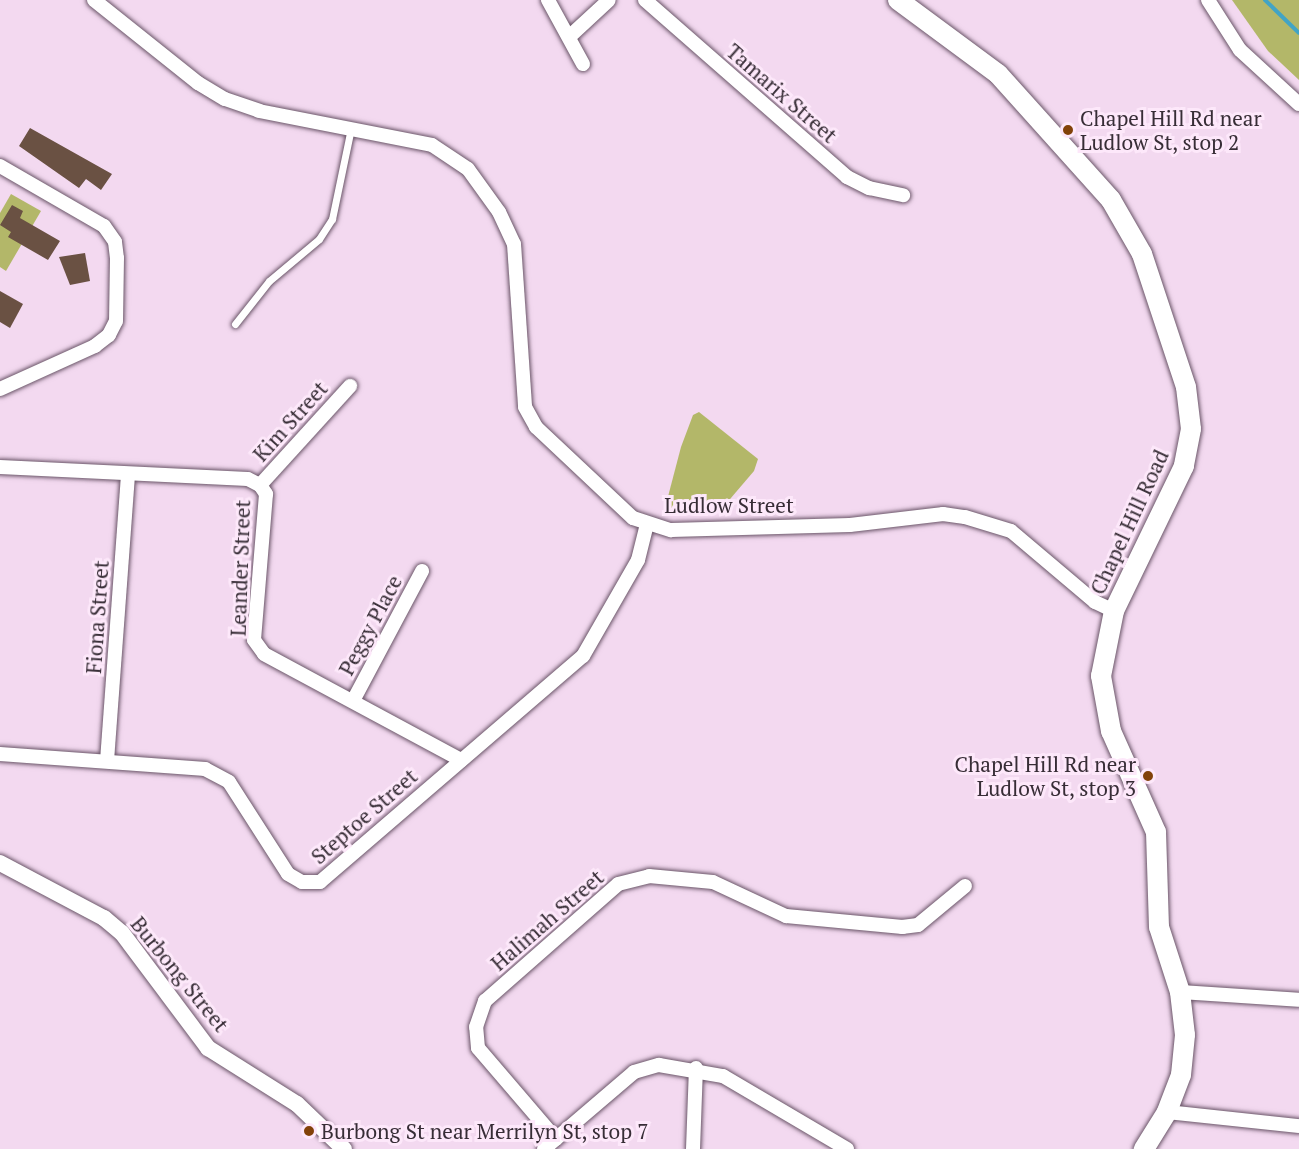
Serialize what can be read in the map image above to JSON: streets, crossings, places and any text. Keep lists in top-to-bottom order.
{
  "streets": {
    "main road": ["Chapel Hill Road"],
    "street": [
      "Tamarix Street",
      "Kim Street",
      "Ludlow Street",
      "Leander Street",
      "Fiona Street",
      "Peggy Place",
      "Steptoe Street",
      "Halimah Street",
      "Burbong Street"
    ]
  },
  "crossings": [
    ["Kim Street", "Leander Street"],
    ["Ludlow Street", "Chapel Hill Road"],
    ["Ludlow Street", "Steptoe Street"],
    ["Leander Street", "Fiona Street"],
    ["Leander Street", "Peggy Place"],
    ["Leander Street", "Steptoe Street"],
    ["Fiona Street", "Steptoe Street"]
  ],
  "places": ["Chapel Hill Rd near Ludlow St, stop 2", "Chapel Hill Rd near Ludlow St, stop 3", "Burbong St near Merrilyn St, stop 7"]
}
